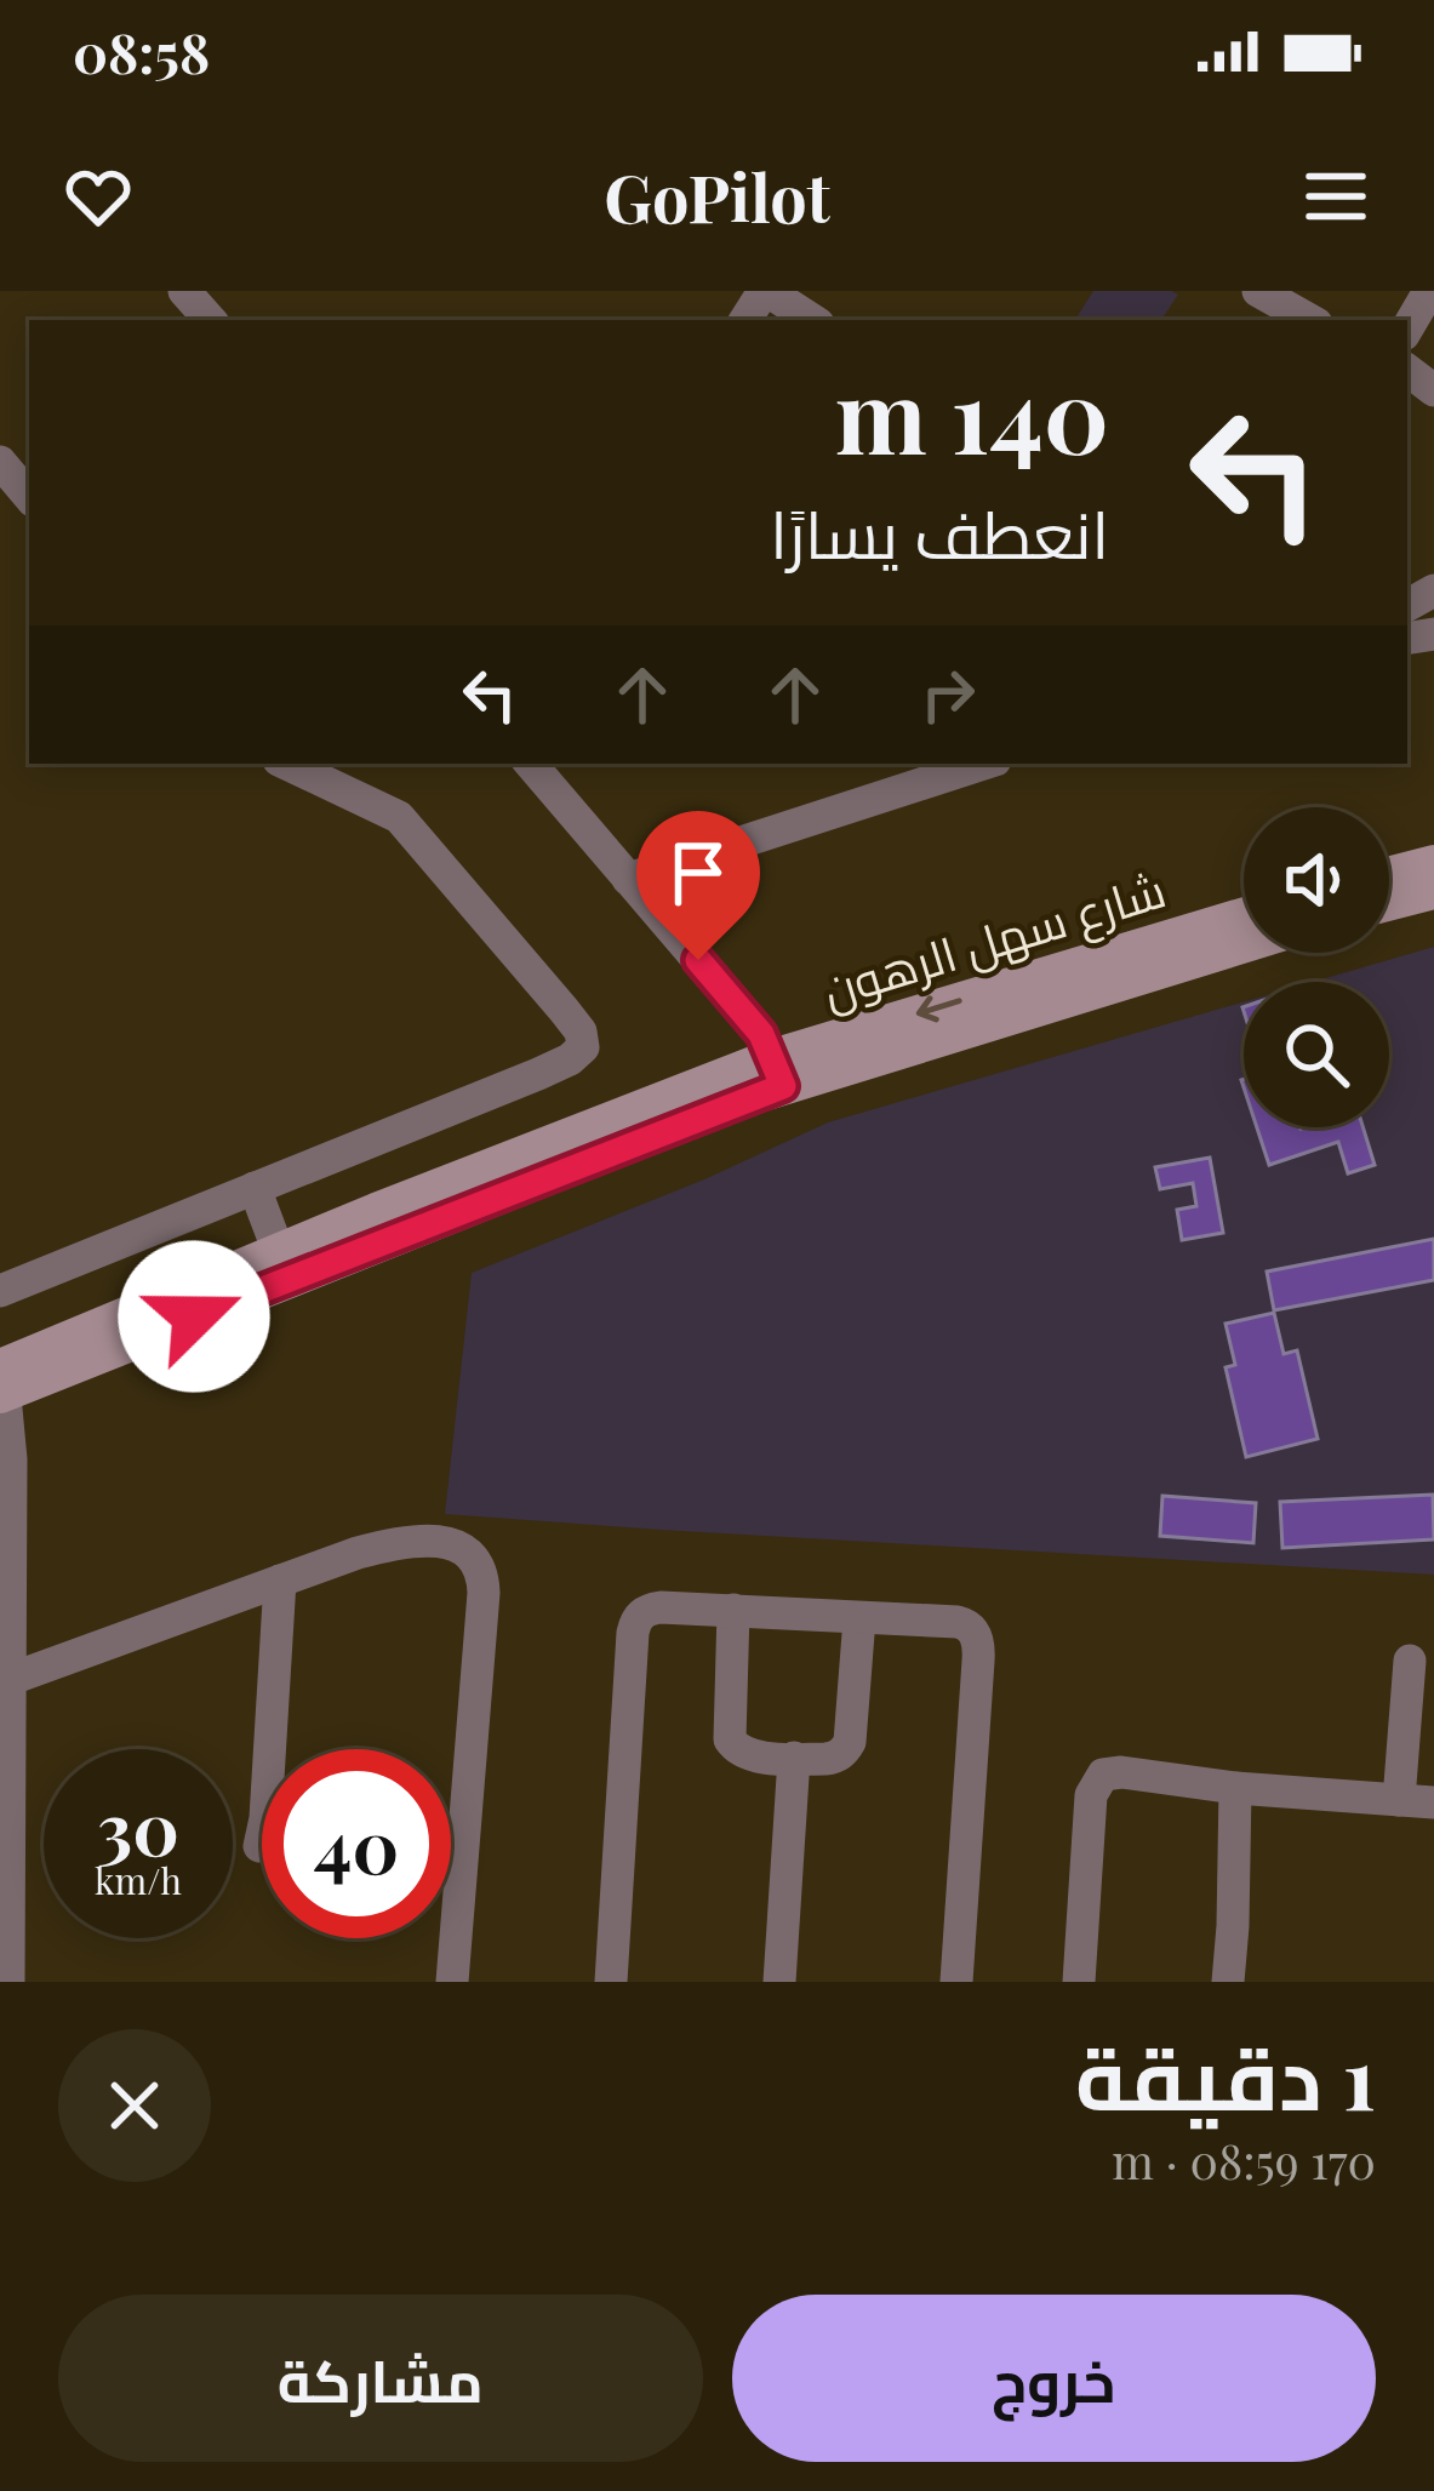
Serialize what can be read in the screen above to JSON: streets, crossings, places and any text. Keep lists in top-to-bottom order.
{
  "streets": {
    "street": ["شارع سهل الرهون"]
  },
  "page": {
    "status": "08:58",
    "header": "GoPilot",
    "turn": ["140 m", "انعطف يسارًا"],
    "speed": "30 km/h",
    "limit": "40",
    "heading": ["1 دقيقة", "170 m · 08:59"],
    "buttons": ["خروج", "مشاركة"]
  }
}
